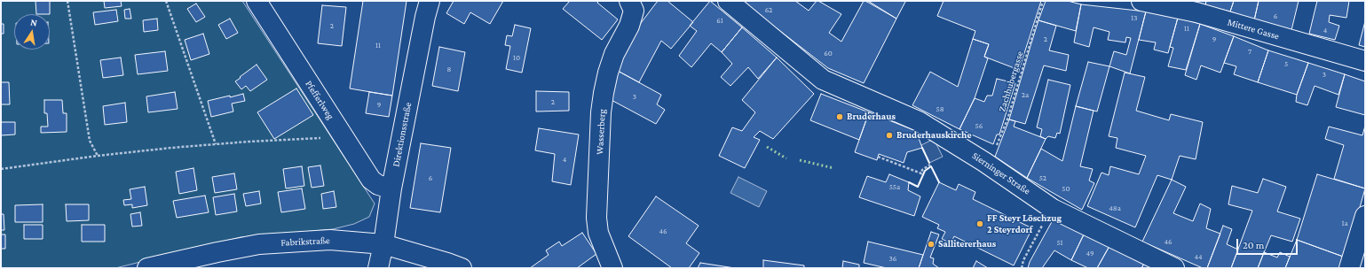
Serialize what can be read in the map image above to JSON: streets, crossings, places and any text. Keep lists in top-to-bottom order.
{
  "streets": {
    "street": [
      "Mittere Gasse",
      "Pfefferlweg",
      "Wasserberg",
      "Direktionsstraße",
      "Sierninger Straße",
      "Fabrikstraße"
    ],
    "path": ["Zachhubergasse"]
  },
  "crossings": [
    ["Zachhubergasse", "Sierninger Straße"],
    ["Pfefferlweg", "Direktionsstraße"],
    ["Direktionsstraße", "Fabrikstraße"]
  ],
  "places": [
    "Bruderhaus",
    "Bruderhauskirche",
    "FF Steyr Löschzug 2 Steyrdorf",
    "Sallitererhaus"
  ],
  "house_numbers": [
    "62",
    "6",
    "13",
    "61",
    "2",
    "11",
    "4",
    "2",
    "9",
    "11",
    "7",
    "60",
    "10",
    "5",
    "8",
    "3",
    "2a",
    "3",
    "2",
    "9",
    "58",
    "56",
    "4",
    "6",
    "52",
    "55a",
    "50",
    "48a",
    "1a",
    "46",
    "46",
    "51",
    "49",
    "44",
    "36"
  ],
  "scale_bar": "20 m",
  "north": "top"
}
